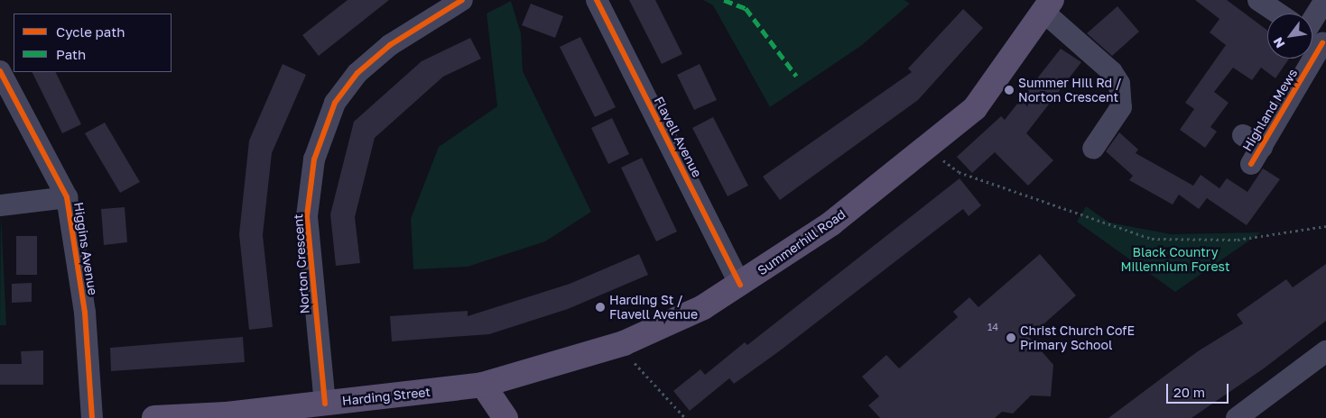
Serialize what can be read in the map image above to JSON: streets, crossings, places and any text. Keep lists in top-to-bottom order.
{
  "streets": {
    "main road": ["Summerhill Road", "Harding Street"],
    "street": [
      "Highland Mews",
      "Flavell Avenue",
      "Higgins Avenue",
      "Norton Crescent"
    ]
  },
  "crossings": [
    ["Flavell Avenue", "Summerhill Road"],
    ["Summerhill Road", "Harding Street"],
    ["Norton Crescent", "Harding Street"]
  ],
  "parks": ["Black Country Millennium Forest"],
  "places": ["Summer Hill Rd / Norton Crescent", "Harding St / Flavell Avenue", "Christ Church CofE Primary School"],
  "house_numbers": ["14"],
  "legend": ["Cycle path", "Path"],
  "scale_bar": "20 m",
  "north": "bottom left"
}
